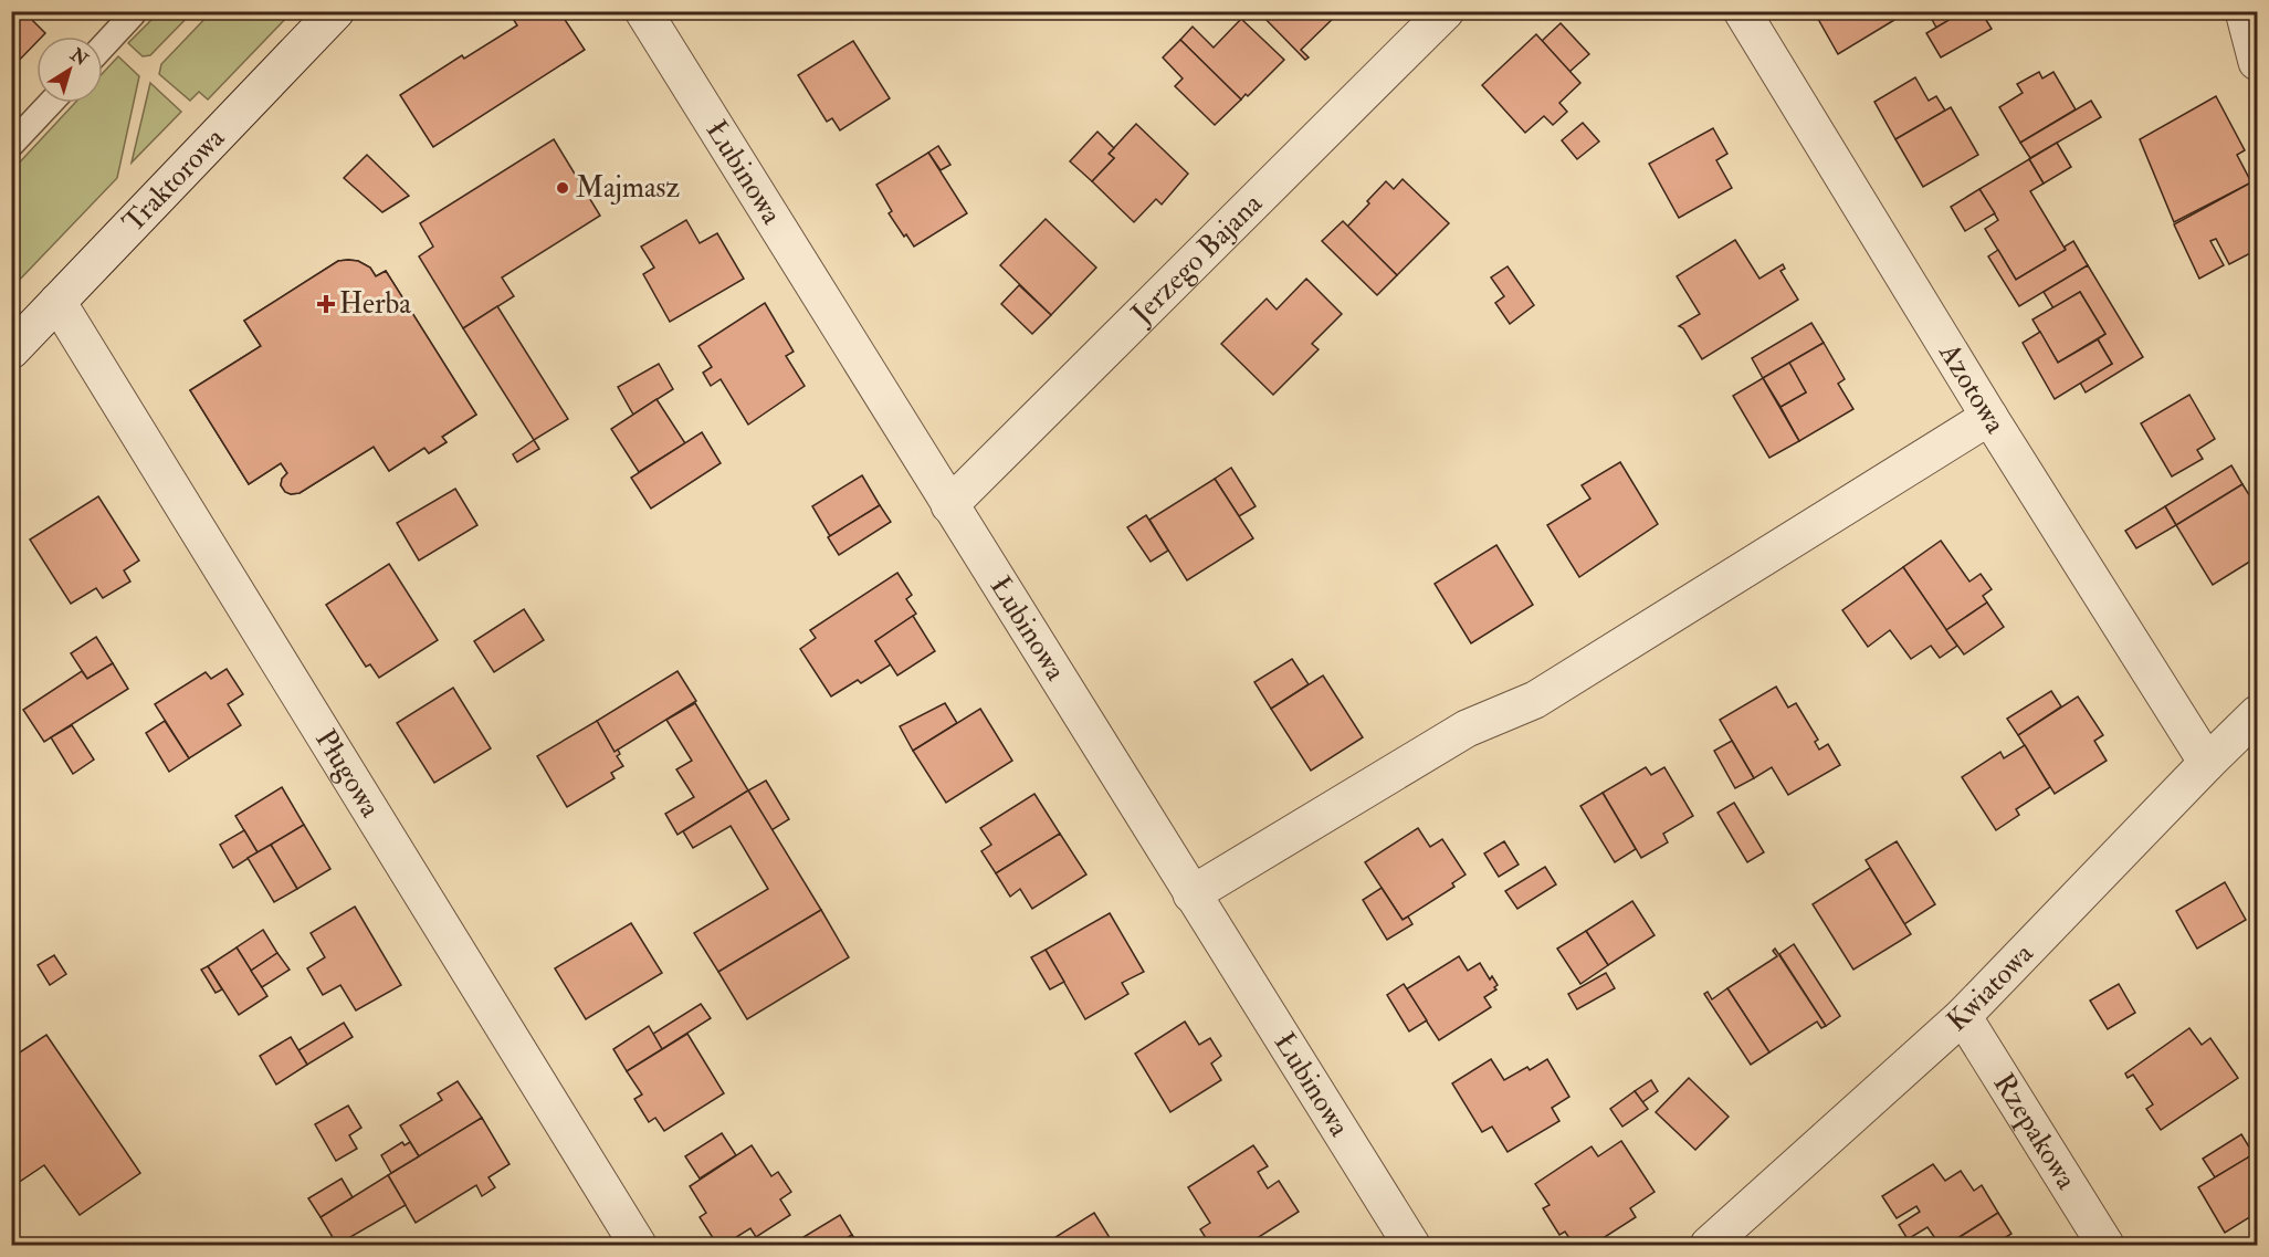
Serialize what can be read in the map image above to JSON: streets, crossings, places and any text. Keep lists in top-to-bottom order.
{
  "streets": {
    "street": [
      "Łubinowa",
      "Traktorowa",
      "Jerzego Bajana",
      "Azotowa",
      "Pługowa",
      "Kwiatowa",
      "Rzepakowa"
    ]
  },
  "crossings": [
    ["Łubinowa", "Jerzego Bajana"],
    ["Traktorowa", "Pługowa"],
    ["Azotowa", "Kwiatowa"],
    ["Kwiatowa", "Rzepakowa"]
  ],
  "places": {
    "other": ["Majmasz"],
    "health": ["Herba"]
  },
  "north": "top right"
}
